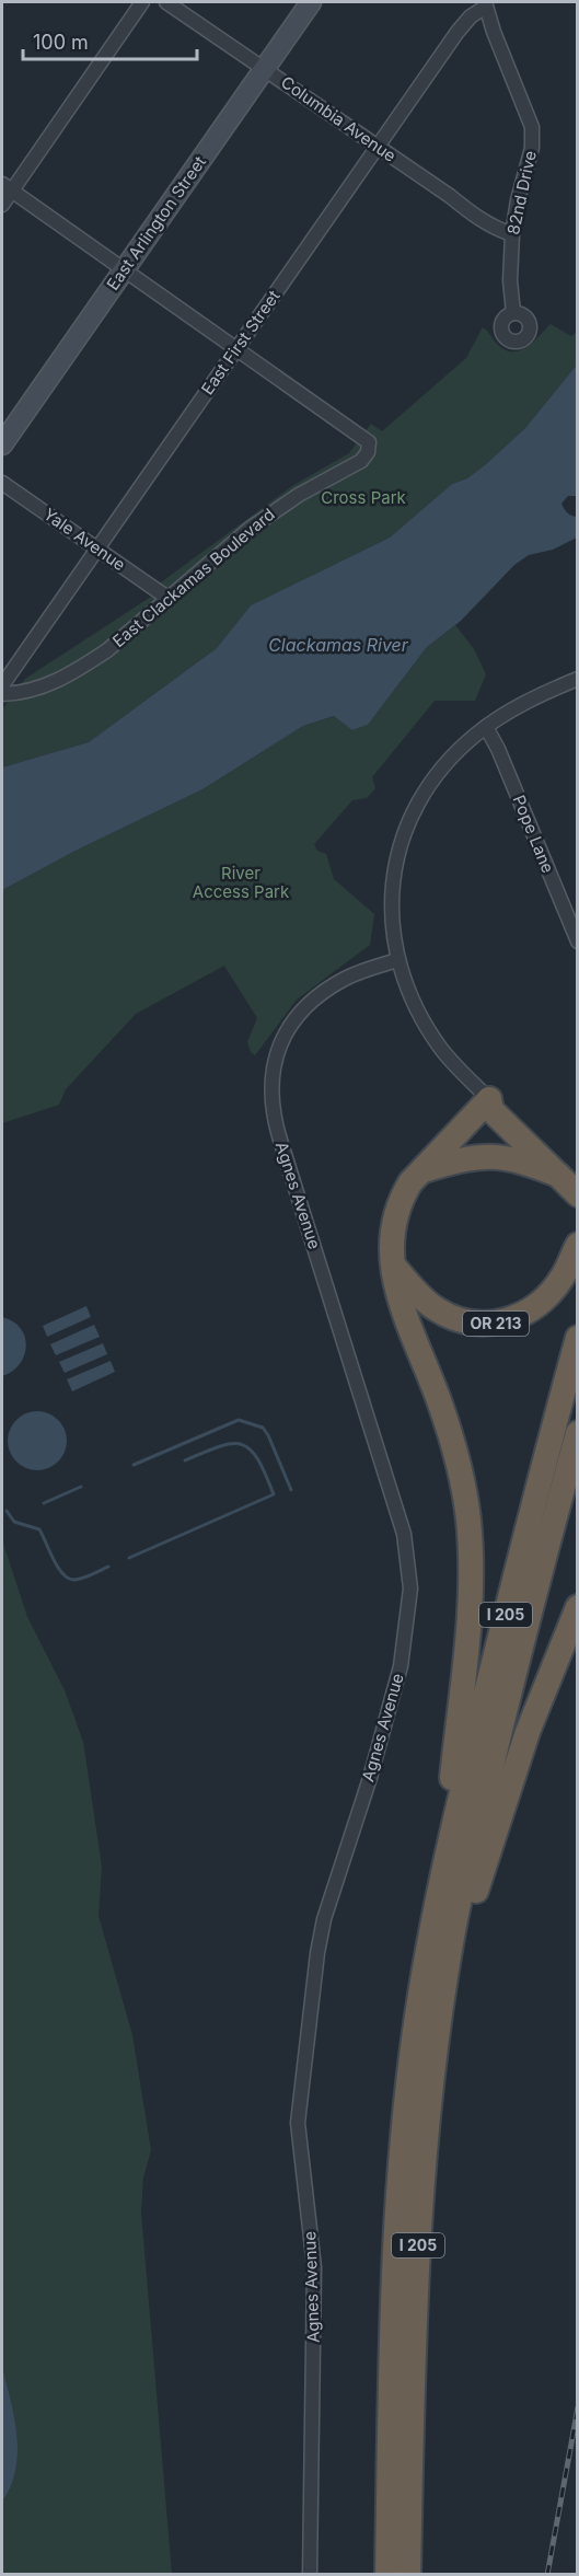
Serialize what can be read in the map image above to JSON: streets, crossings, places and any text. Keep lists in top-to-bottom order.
{
  "streets": {
    "highway": ["OR 213", "I 205"],
    "main road": ["East Arlington Street"],
    "street": [
      "Columbia Avenue",
      "82nd Drive",
      "East First Street",
      "Yale Avenue",
      "East Clackamas Boulevard",
      "Pope Lane",
      "Agnes Avenue"
    ]
  },
  "crossings": [
    ["Columbia Avenue", "82nd Drive"],
    ["Columbia Avenue", "East Arlington Street"],
    ["Columbia Avenue", "East First Street"],
    ["82nd Drive", "East First Street"],
    ["East First Street", "Yale Avenue"],
    ["East First Street", "East Clackamas Boulevard"],
    ["Yale Avenue", "East Clackamas Boulevard"]
  ],
  "water": ["Clackamas River"],
  "parks": ["Cross Park", "River Access Park"],
  "scale_bar": "100 m"
}
